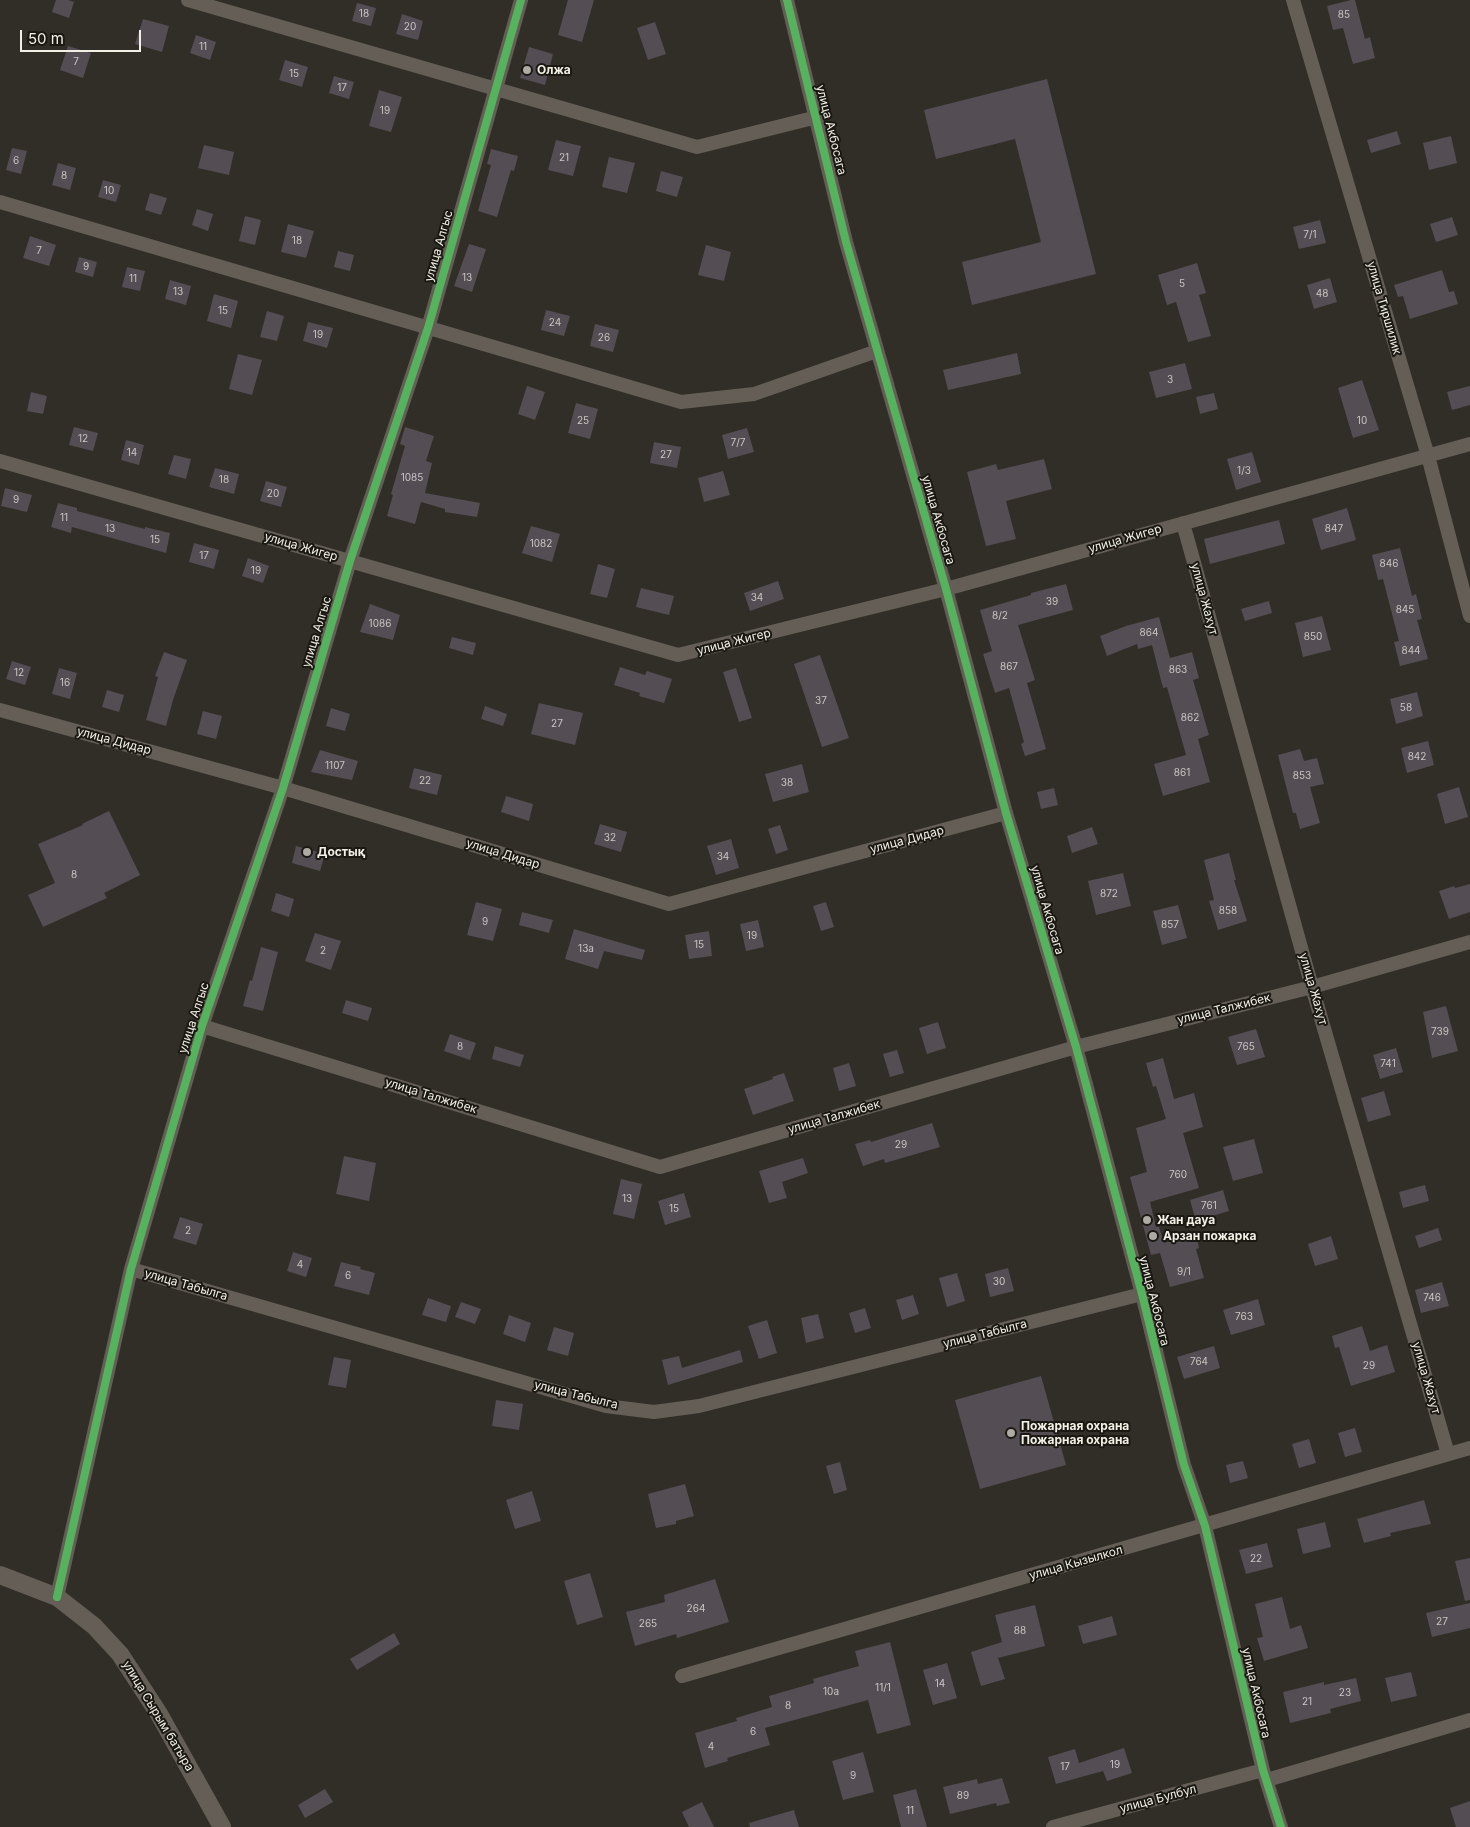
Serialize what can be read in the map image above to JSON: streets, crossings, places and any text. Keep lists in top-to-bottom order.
{
  "streets": {
    "street": [
      "улица Акбосага",
      "улица Алгыс",
      "улица Тиршилик",
      "улица Жигер",
      "улица Жахут",
      "улица Дидар",
      "улица Талжибек",
      "улица Табылга",
      "улица Кызылкол",
      "улица Сырым батыра",
      "улица Булбул"
    ]
  },
  "crossings": [
    ["улица Акбосага", "улица Жигер"],
    ["улица Акбосага", "улица Дидар"],
    ["улица Акбосага", "улица Талжибек"],
    ["улица Акбосага", "улица Табылга"],
    ["улица Акбосага", "улица Кызылкол"],
    ["улица Акбосага", "улица Булбул"],
    ["улица Алгыс", "улица Жигер"],
    ["улица Алгыс", "улица Дидар"],
    ["улица Алгыс", "улица Талжибек"],
    ["улица Алгыс", "улица Табылга"],
    ["улица Алгыс", "улица Сырым батыра"],
    ["улица Тиршилик", "улица Жигер"],
    ["улица Жигер", "улица Жахут"],
    ["улица Жахут", "улица Талжибек"],
    ["улица Жахут", "улица Кызылкол"]
  ],
  "places": [
    "Олжа",
    "Достық",
    "Жан дауа",
    "Арзан пожарка",
    "Пожарная охрана Пожарная охрана"
  ],
  "house_numbers": [
    "18",
    "85",
    "20",
    "11",
    "7",
    "15",
    "17",
    "19",
    "21",
    "6",
    "8",
    "10",
    "7/1",
    "18",
    "7",
    "9",
    "13",
    "11",
    "5",
    "13",
    "48",
    "15",
    "24",
    "19",
    "26",
    "3",
    "25",
    "10",
    "12",
    "7/7",
    "14",
    "27",
    "1/3",
    "1085",
    "18",
    "20",
    "9",
    "11",
    "13",
    "847",
    "15",
    "1082",
    "17",
    "846",
    "19",
    "34",
    "39",
    "845",
    "8/2",
    "1086",
    "864",
    "850",
    "844",
    "867",
    "863",
    "12",
    "16",
    "37",
    "58",
    "862",
    "27",
    "842",
    "1107",
    "861",
    "853",
    "22",
    "38",
    "32",
    "34",
    "8",
    "872",
    "858",
    "9",
    "857",
    "19",
    "15",
    "13а",
    "2",
    "739",
    "8",
    "765",
    "741",
    "29",
    "760",
    "13",
    "761",
    "15",
    "2",
    "4",
    "9/1",
    "6",
    "30",
    "746",
    "763",
    "764",
    "29",
    "22",
    "264",
    "27",
    "265",
    "88",
    "14",
    "11/1",
    "10а",
    "23",
    "21",
    "8",
    "6",
    "4",
    "19",
    "17",
    "9",
    "89",
    "11"
  ],
  "scale_bar": "50 m"
}
